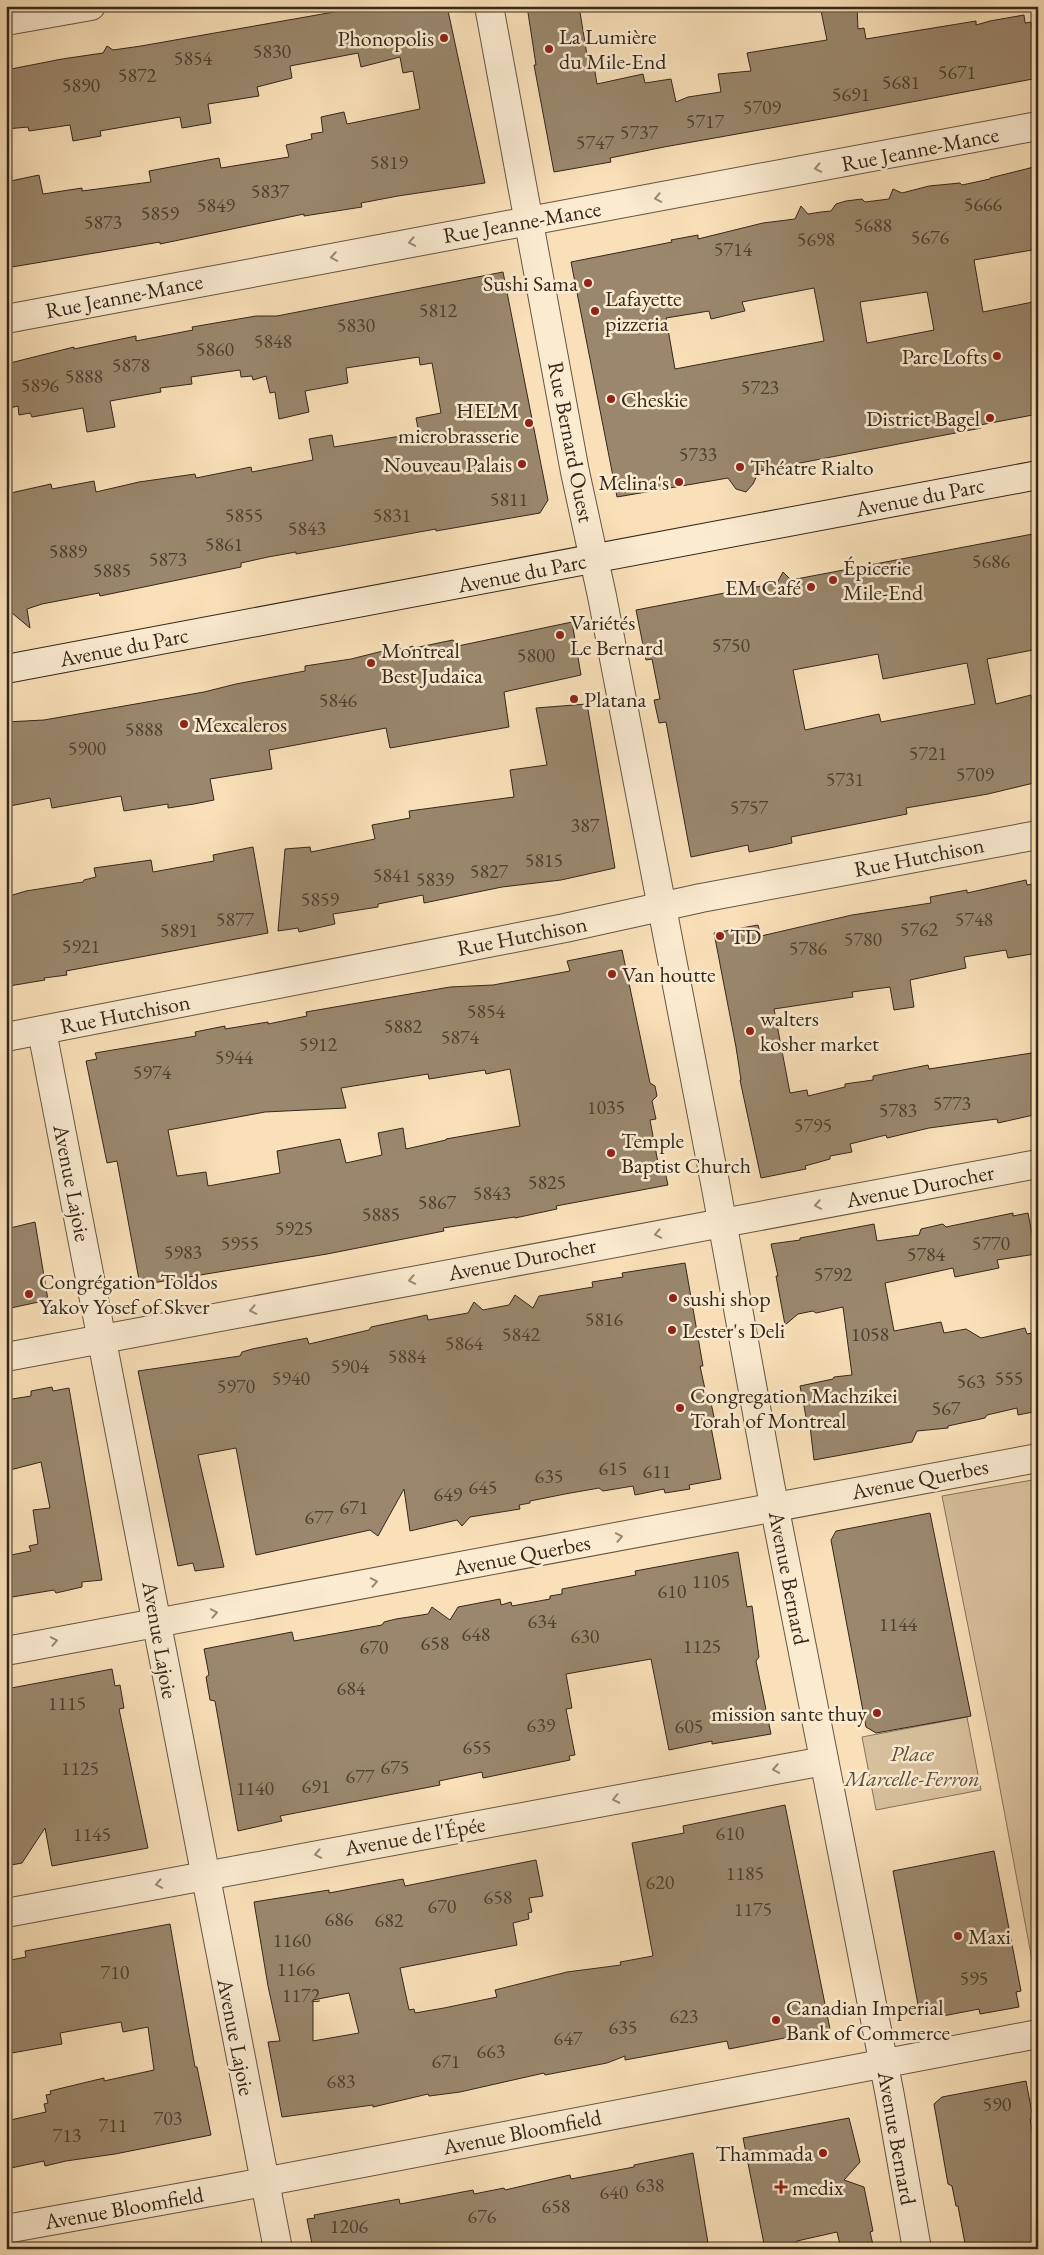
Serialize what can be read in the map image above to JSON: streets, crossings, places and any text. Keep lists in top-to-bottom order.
{
  "streets": {
    "street": [
      "Rue Jeanne-Mance",
      "Rue Bernard Ouest",
      "Avenue du Parc",
      "Rue Hutchison",
      "Avenue Lajoie",
      "Avenue Durocher",
      "Avenue Querbes",
      "Avenue Bernard",
      "Avenue de l'Épée",
      "Avenue Bloomfield"
    ]
  },
  "crossings": [
    ["Rue Jeanne-Mance", "Rue Bernard Ouest"],
    ["Rue Bernard Ouest", "Avenue du Parc"],
    ["Rue Bernard Ouest", "Rue Hutchison"],
    ["Rue Bernard Ouest", "Avenue Bernard"],
    ["Rue Hutchison", "Avenue Lajoie"],
    ["Rue Hutchison", "Avenue Bernard"],
    ["Avenue Lajoie", "Avenue Durocher"],
    ["Avenue Lajoie", "Avenue Querbes"],
    ["Avenue Lajoie", "Avenue de l'Épée"],
    ["Avenue Lajoie", "Avenue Bloomfield"],
    ["Avenue Durocher", "Avenue Bernard"],
    ["Avenue Querbes", "Avenue Bernard"],
    ["Avenue Bernard", "Avenue de l'Épée"],
    ["Avenue Bernard", "Avenue Bloomfield"]
  ],
  "one_way": [
    "Rue Jeanne-Mance",
    "Avenue Durocher",
    "Avenue Querbes",
    "Avenue de l'Épée"
  ],
  "parks": ["Place Marcelle-Ferron"],
  "places": {
    "other": [
      "Phonopolis",
      "La Lumière du Mile-End",
      "Sushi Sama",
      "Lafayette pizzeria",
      "Parc Lofts",
      "Cheskie",
      "District Bagel",
      "HELM microbrasserie",
      "Nouveau Palais",
      "Théatre Rialto",
      "Melina's",
      "Épicerie Mile-End",
      "EM Café",
      "Variétés Le Bernard",
      "Montreal Best Judaica",
      "Platana",
      "Mexcaleros",
      "TD",
      "Van houtte",
      "walters kosher market",
      "Temple Baptist Church",
      "Congrégation Toldos Yakov Yosef of Skver",
      "sushi shop",
      "Lester's Deli",
      "Congregation Machzikei Torah of Montreal",
      "mission sante thuy",
      "Maxi",
      "Canadian Imperial Bank of Commerce",
      "Thammada"
    ],
    "health": ["medix"]
  },
  "house_numbers": [
    "5830",
    "5854",
    "5671",
    "5872",
    "5681",
    "5890",
    "5691",
    "5709",
    "5717",
    "5737",
    "5747",
    "5819",
    "5837",
    "5666",
    "5849",
    "5859",
    "5873",
    "5688",
    "5676",
    "5698",
    "5714",
    "5812",
    "5830",
    "5848",
    "5860",
    "5878",
    "5888",
    "5896",
    "5723",
    "5733",
    "5811",
    "5855",
    "5831",
    "5843",
    "5861",
    "5889",
    "5873",
    "5686",
    "5885",
    "5750",
    "5800",
    "5846",
    "5888",
    "5900",
    "5721",
    "5709",
    "5731",
    "5757",
    "387",
    "5815",
    "5827",
    "5841",
    "5839",
    "5859",
    "5877",
    "5748",
    "5762",
    "5891",
    "5780",
    "5921",
    "5786",
    "5854",
    "5882",
    "5874",
    "5912",
    "5944",
    "5974",
    "5773",
    "1035",
    "5783",
    "5795",
    "5825",
    "5843",
    "5867",
    "5885",
    "5925",
    "5955",
    "5770",
    "5983",
    "5784",
    "5792",
    "5816",
    "5842",
    "1058",
    "5864",
    "5884",
    "5904",
    "5940",
    "555",
    "563",
    "5970",
    "567",
    "615",
    "611",
    "635",
    "645",
    "649",
    "671",
    "677",
    "1105",
    "610",
    "634",
    "1144",
    "648",
    "630",
    "658",
    "1125",
    "670",
    "684",
    "1115",
    "639",
    "605",
    "655",
    "675",
    "1125",
    "677",
    "691",
    "1140",
    "610",
    "1145",
    "1185",
    "620",
    "658",
    "670",
    "1175",
    "686",
    "682",
    "1160",
    "1166",
    "710",
    "595",
    "1172",
    "623",
    "635",
    "647",
    "663",
    "671",
    "683",
    "590",
    "703",
    "711",
    "713",
    "638",
    "640",
    "658",
    "676",
    "1206"
  ]
}
